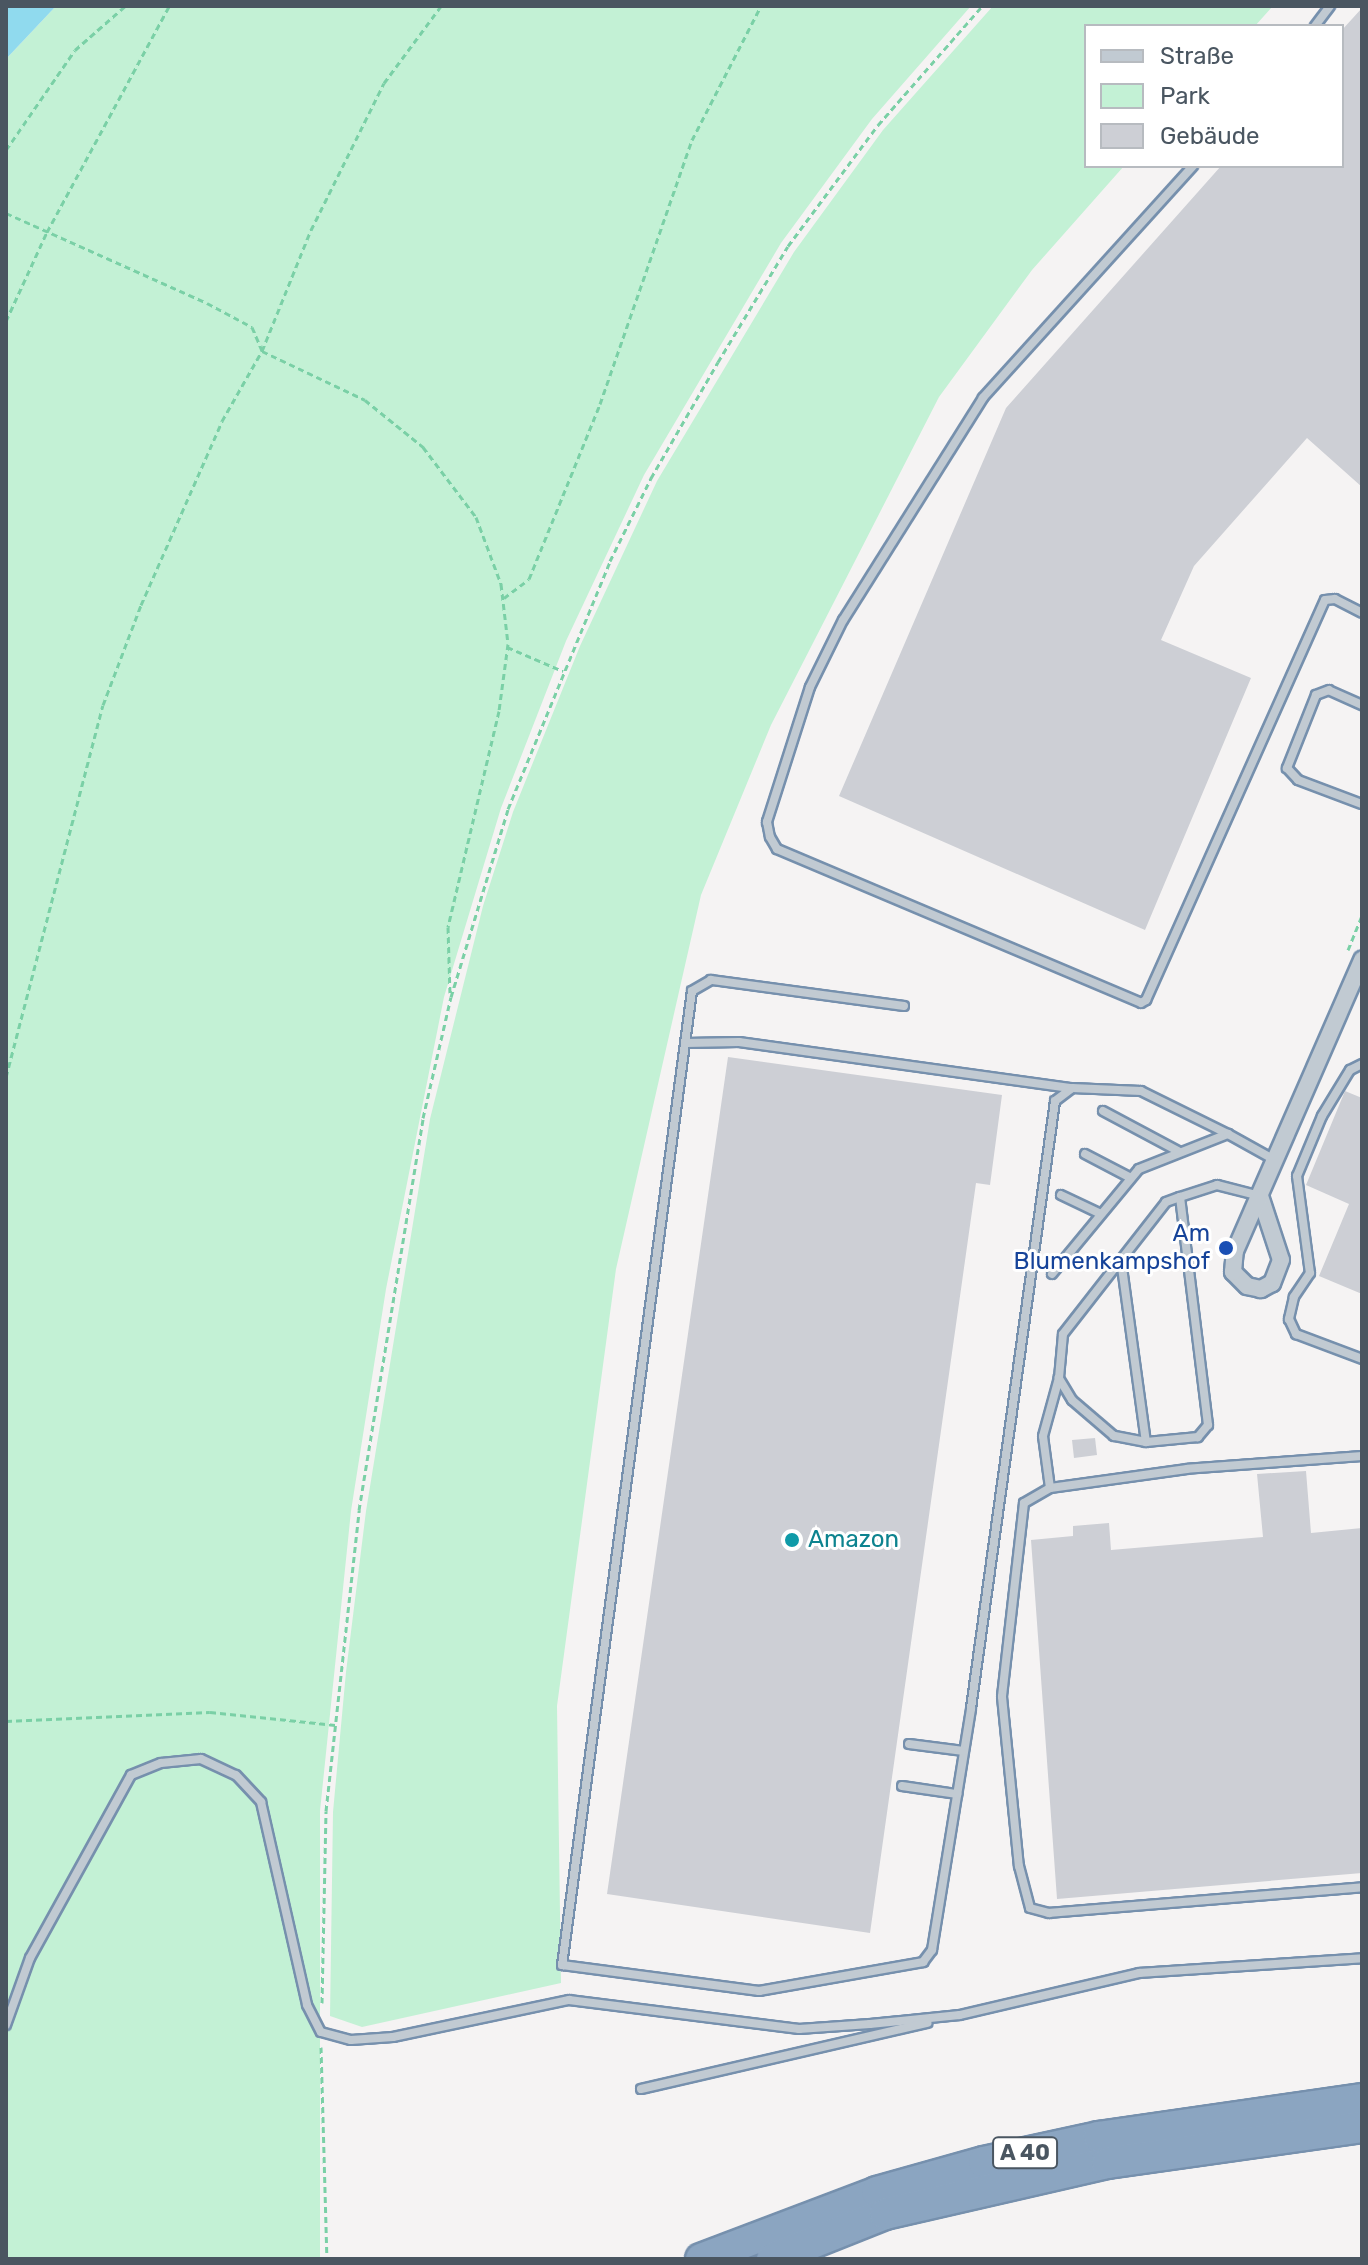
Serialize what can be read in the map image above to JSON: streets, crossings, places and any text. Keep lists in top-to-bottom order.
{
  "streets": {
    "highway": ["A 40"]
  },
  "places": ["Am Blumenkampshof", "Amazon"],
  "legend": ["Straße", "Park", "Gebäude"]
}
